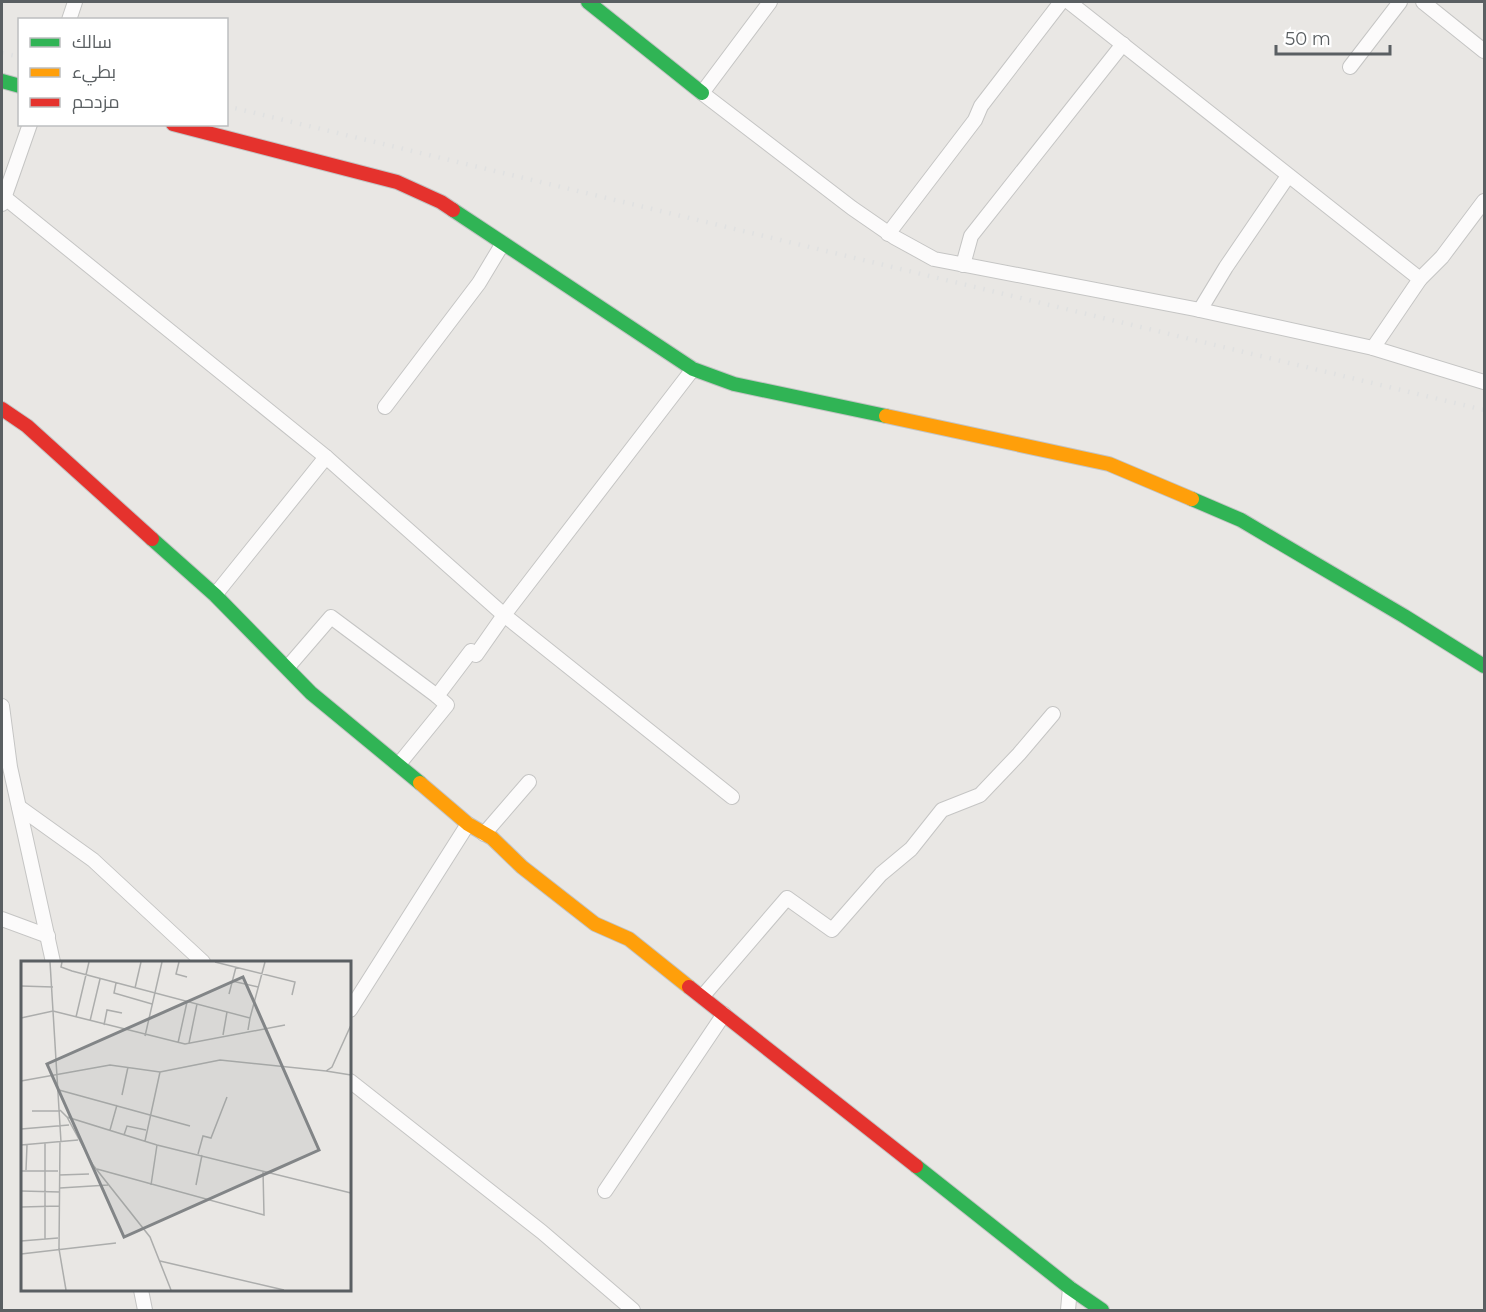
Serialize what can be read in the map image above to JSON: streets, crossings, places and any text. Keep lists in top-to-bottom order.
{
  "legend": ["سالك", "بطيء", "مزدحم"],
  "scale_bar": "50 m"
}
